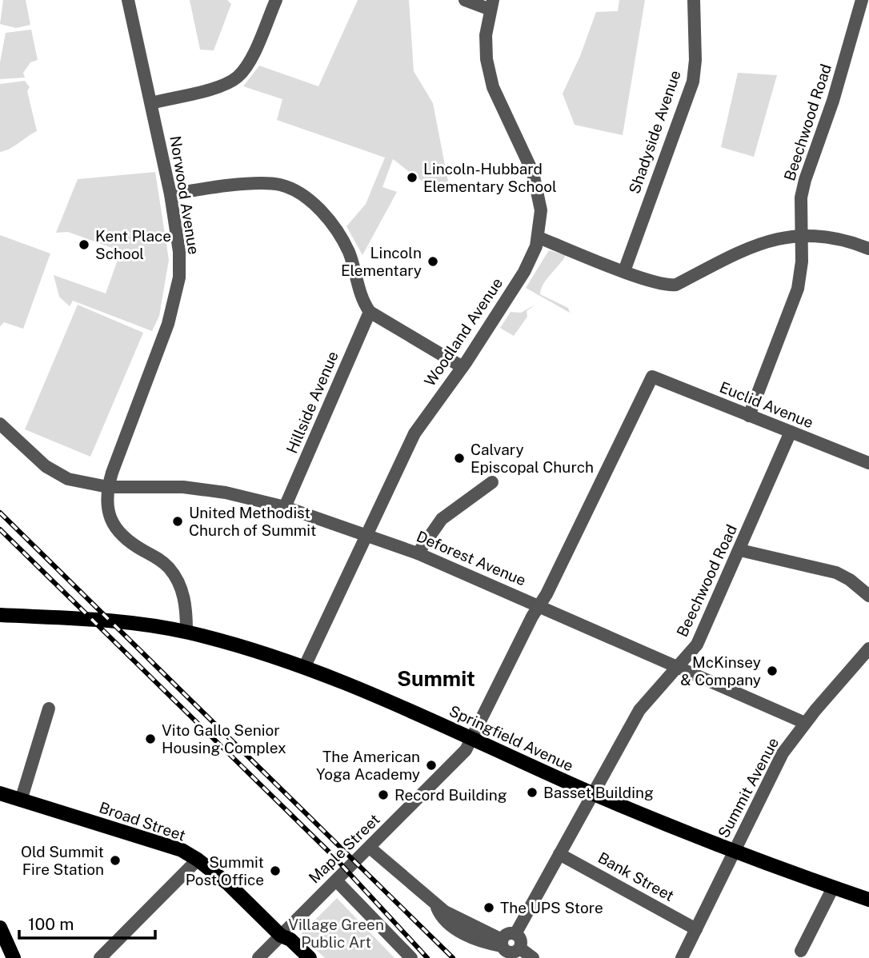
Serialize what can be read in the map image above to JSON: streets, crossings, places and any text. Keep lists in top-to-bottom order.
{
  "streets": {
    "main road": ["Springfield Avenue", "Broad Street"],
    "street": [
      "Beechwood Road",
      "Shadyside Avenue",
      "Norwood Avenue",
      "Woodland Avenue",
      "Hillside Avenue",
      "Euclid Avenue",
      "Deforest Avenue",
      "Summit Avenue",
      "Maple Street",
      "Bank Street"
    ]
  },
  "crossings": [
    ["Beechwood Road", "Euclid Avenue"],
    ["Beechwood Road", "Deforest Avenue"],
    ["Beechwood Road", "Springfield Avenue"],
    ["Beechwood Road", "Bank Street"],
    ["Norwood Avenue", "Deforest Avenue"],
    ["Woodland Avenue", "Deforest Avenue"],
    ["Woodland Avenue", "Springfield Avenue"],
    ["Hillside Avenue", "Deforest Avenue"],
    ["Euclid Avenue", "Maple Street"],
    ["Deforest Avenue", "Summit Avenue"],
    ["Deforest Avenue", "Maple Street"],
    ["Springfield Avenue", "Summit Avenue"],
    ["Springfield Avenue", "Maple Street"],
    ["Summit Avenue", "Bank Street"],
    ["Broad Street", "Maple Street"]
  ],
  "districts": ["Summit"],
  "parks": ["Village Green Public Art"],
  "places": [
    "Lincoln-Hubbard Elementary School",
    "Kent Place School",
    "Lincoln Elementary",
    "Calvary Episcopal Church",
    "United Methodist Church of Summit",
    "McKinsey & Company",
    "Vito Gallo Senior Housing Complex",
    "The American Yoga Academy",
    "Basset Building",
    "Record Building",
    "Old Summit Fire Station",
    "Summit Post Office",
    "The UPS Store"
  ],
  "scale_bar": "100 m"
}
